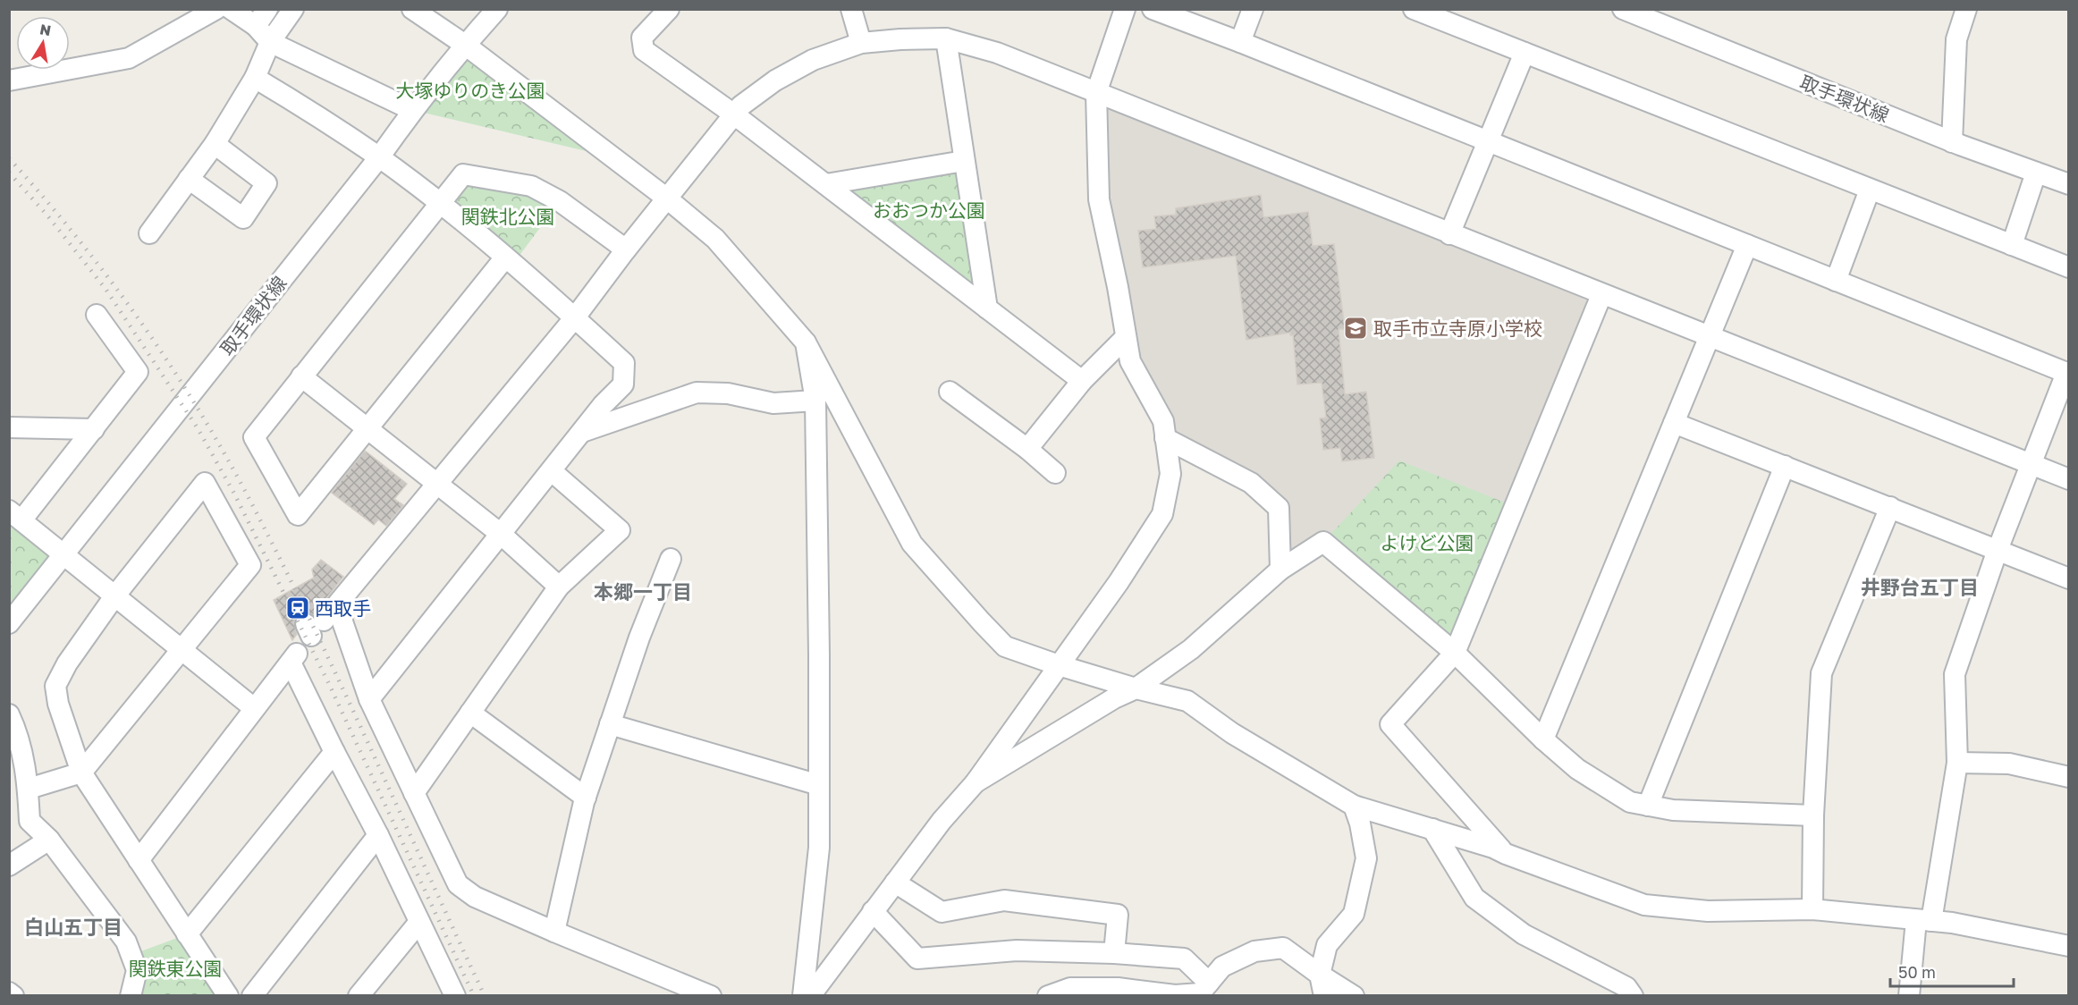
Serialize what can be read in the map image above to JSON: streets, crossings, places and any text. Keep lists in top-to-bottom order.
{
  "streets": {
    "street": ["取手環状線"]
  },
  "districts": ["井野台五丁目", "本郷一丁目", "白山五丁目"],
  "parks": [
    "大塚ゆりのき公園",
    "おおつか公園",
    "関鉄北公園",
    "よけど公園",
    "関鉄東公園"
  ],
  "places": {
    "school or university": ["取手市立寺原小学校"],
    "station": ["西取手"]
  },
  "scale_bar": "50 m",
  "north": "top"
}
